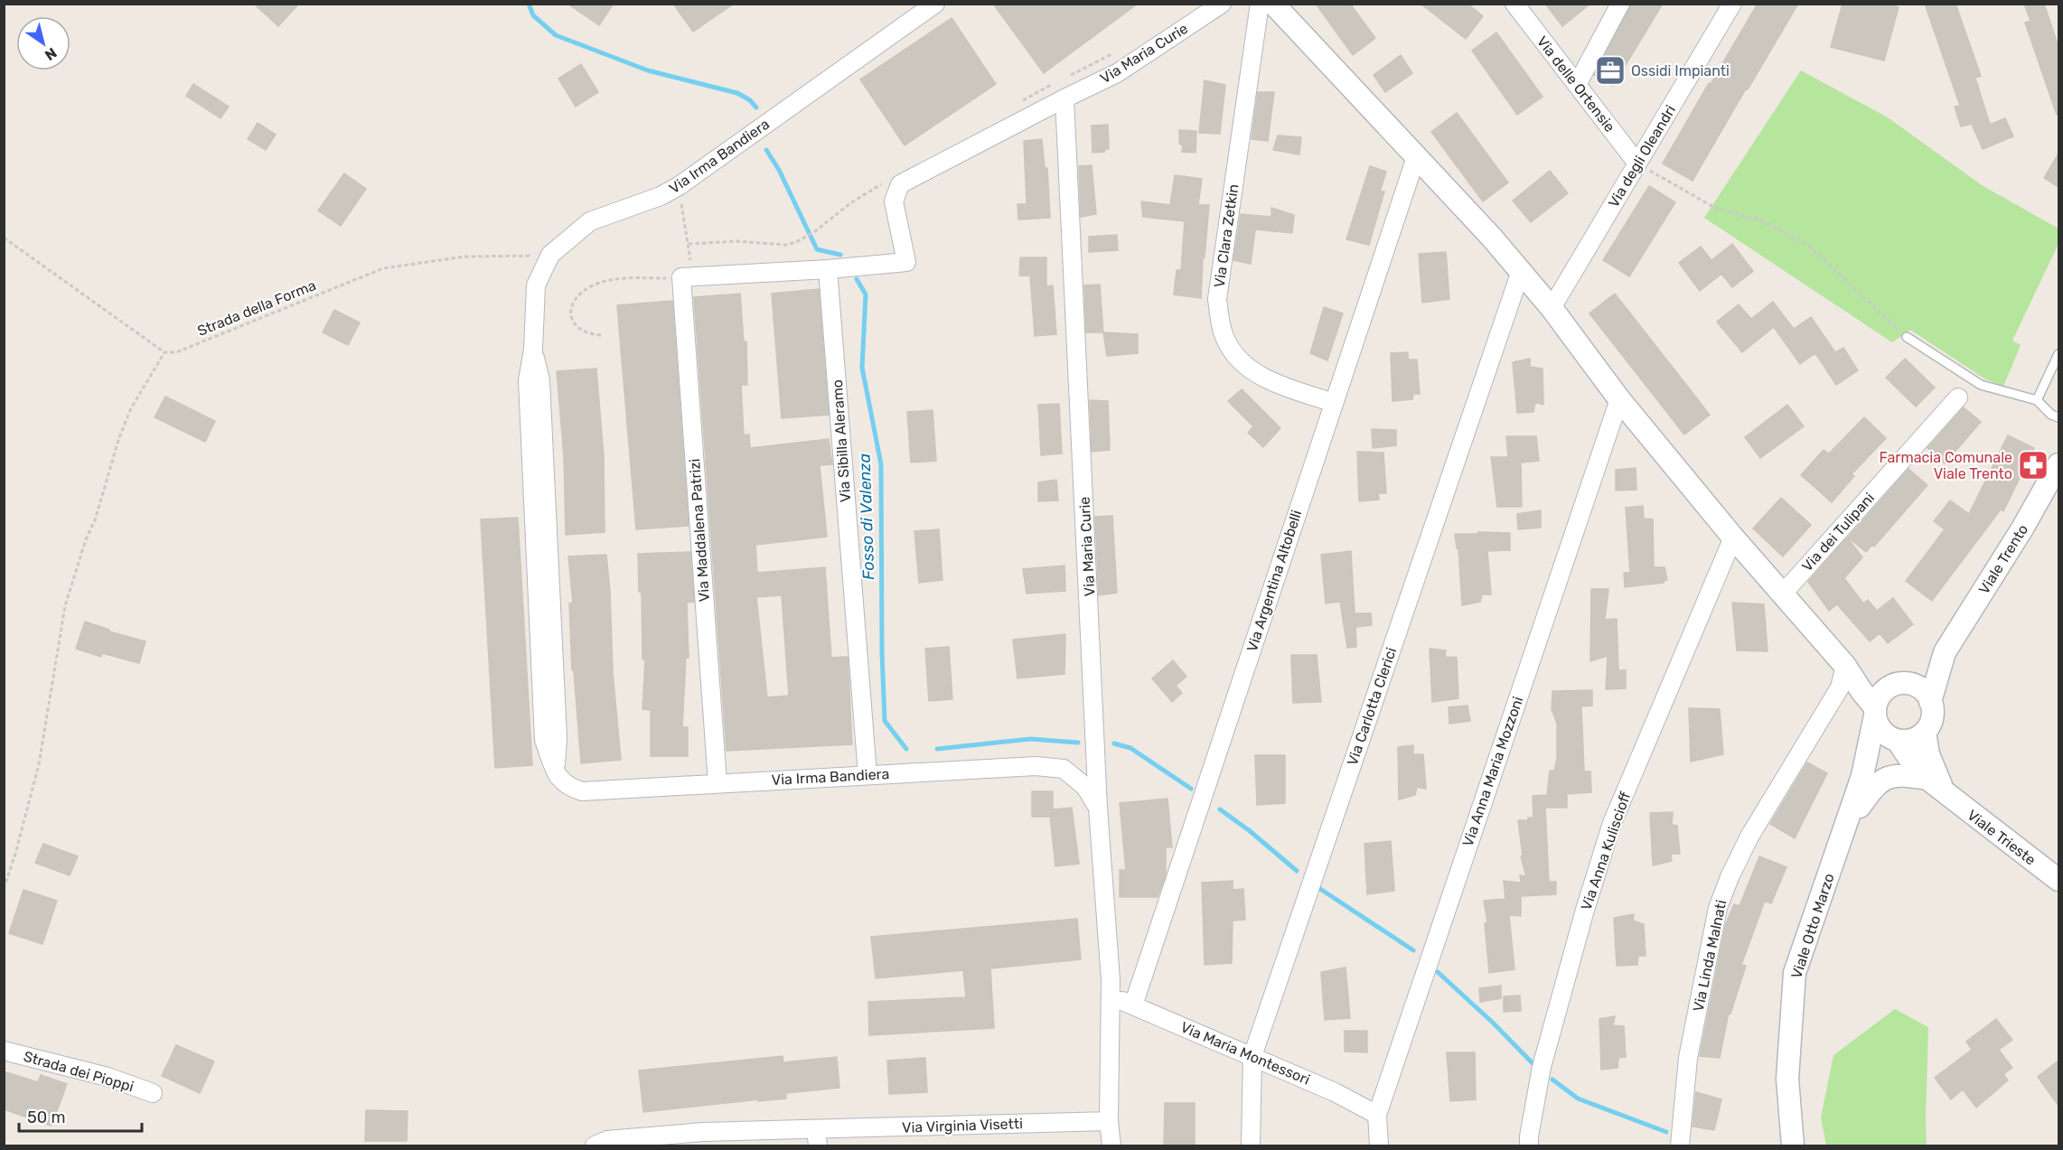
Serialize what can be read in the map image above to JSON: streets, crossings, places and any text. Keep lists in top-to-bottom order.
{
  "streets": {
    "street": [
      "Via Maria Curie",
      "Via delle Ortensie",
      "Via Irma Bandiera",
      "Via degli Oleandri",
      "Via Clara Zetkin",
      "Via Sibilla Aleramo",
      "Via Maddalena Patrizi",
      "Via dei Tulipani",
      "Viale Trento",
      "Via Argentina Altobelli",
      "Via Carlotta Clerici",
      "Via Anna Maria Mozzoni",
      "Viale Trieste",
      "Via Anna Kuliscioff",
      "Viale Otto Marzo",
      "Via Linda Malnati",
      "Via Maria Montessori",
      "Strada dei Pioppi",
      "Via Virginia Visetti"
    ],
    "path": ["Strada della Forma"]
  },
  "crossings": [
    ["Via Maria Curie", "Via Irma Bandiera"],
    ["Via Maria Curie", "Via Sibilla Aleramo"],
    ["Via Maria Curie", "Via Maria Montessori"],
    ["Via delle Ortensie", "Via degli Oleandri"],
    ["Via Irma Bandiera", "Strada della Forma"],
    ["Via Irma Bandiera", "Via Sibilla Aleramo"],
    ["Via Irma Bandiera", "Via Maddalena Patrizi"],
    ["Via Clara Zetkin", "Via Argentina Altobelli"],
    ["Viale Trento", "Viale Trieste"],
    ["Viale Trento", "Viale Otto Marzo"],
    ["Via Argentina Altobelli", "Via Maria Montessori"],
    ["Via Carlotta Clerici", "Via Maria Montessori"],
    ["Via Anna Maria Mozzoni", "Via Maria Montessori"],
    ["Viale Trieste", "Viale Otto Marzo"]
  ],
  "water": ["Fosso di Valenza"],
  "places": {
    "office": ["Ossidi Impianti"],
    "pharmacy": ["Farmacia Comunale Viale Trento"]
  },
  "scale_bar": "50 m",
  "north": "bottom right"
}
